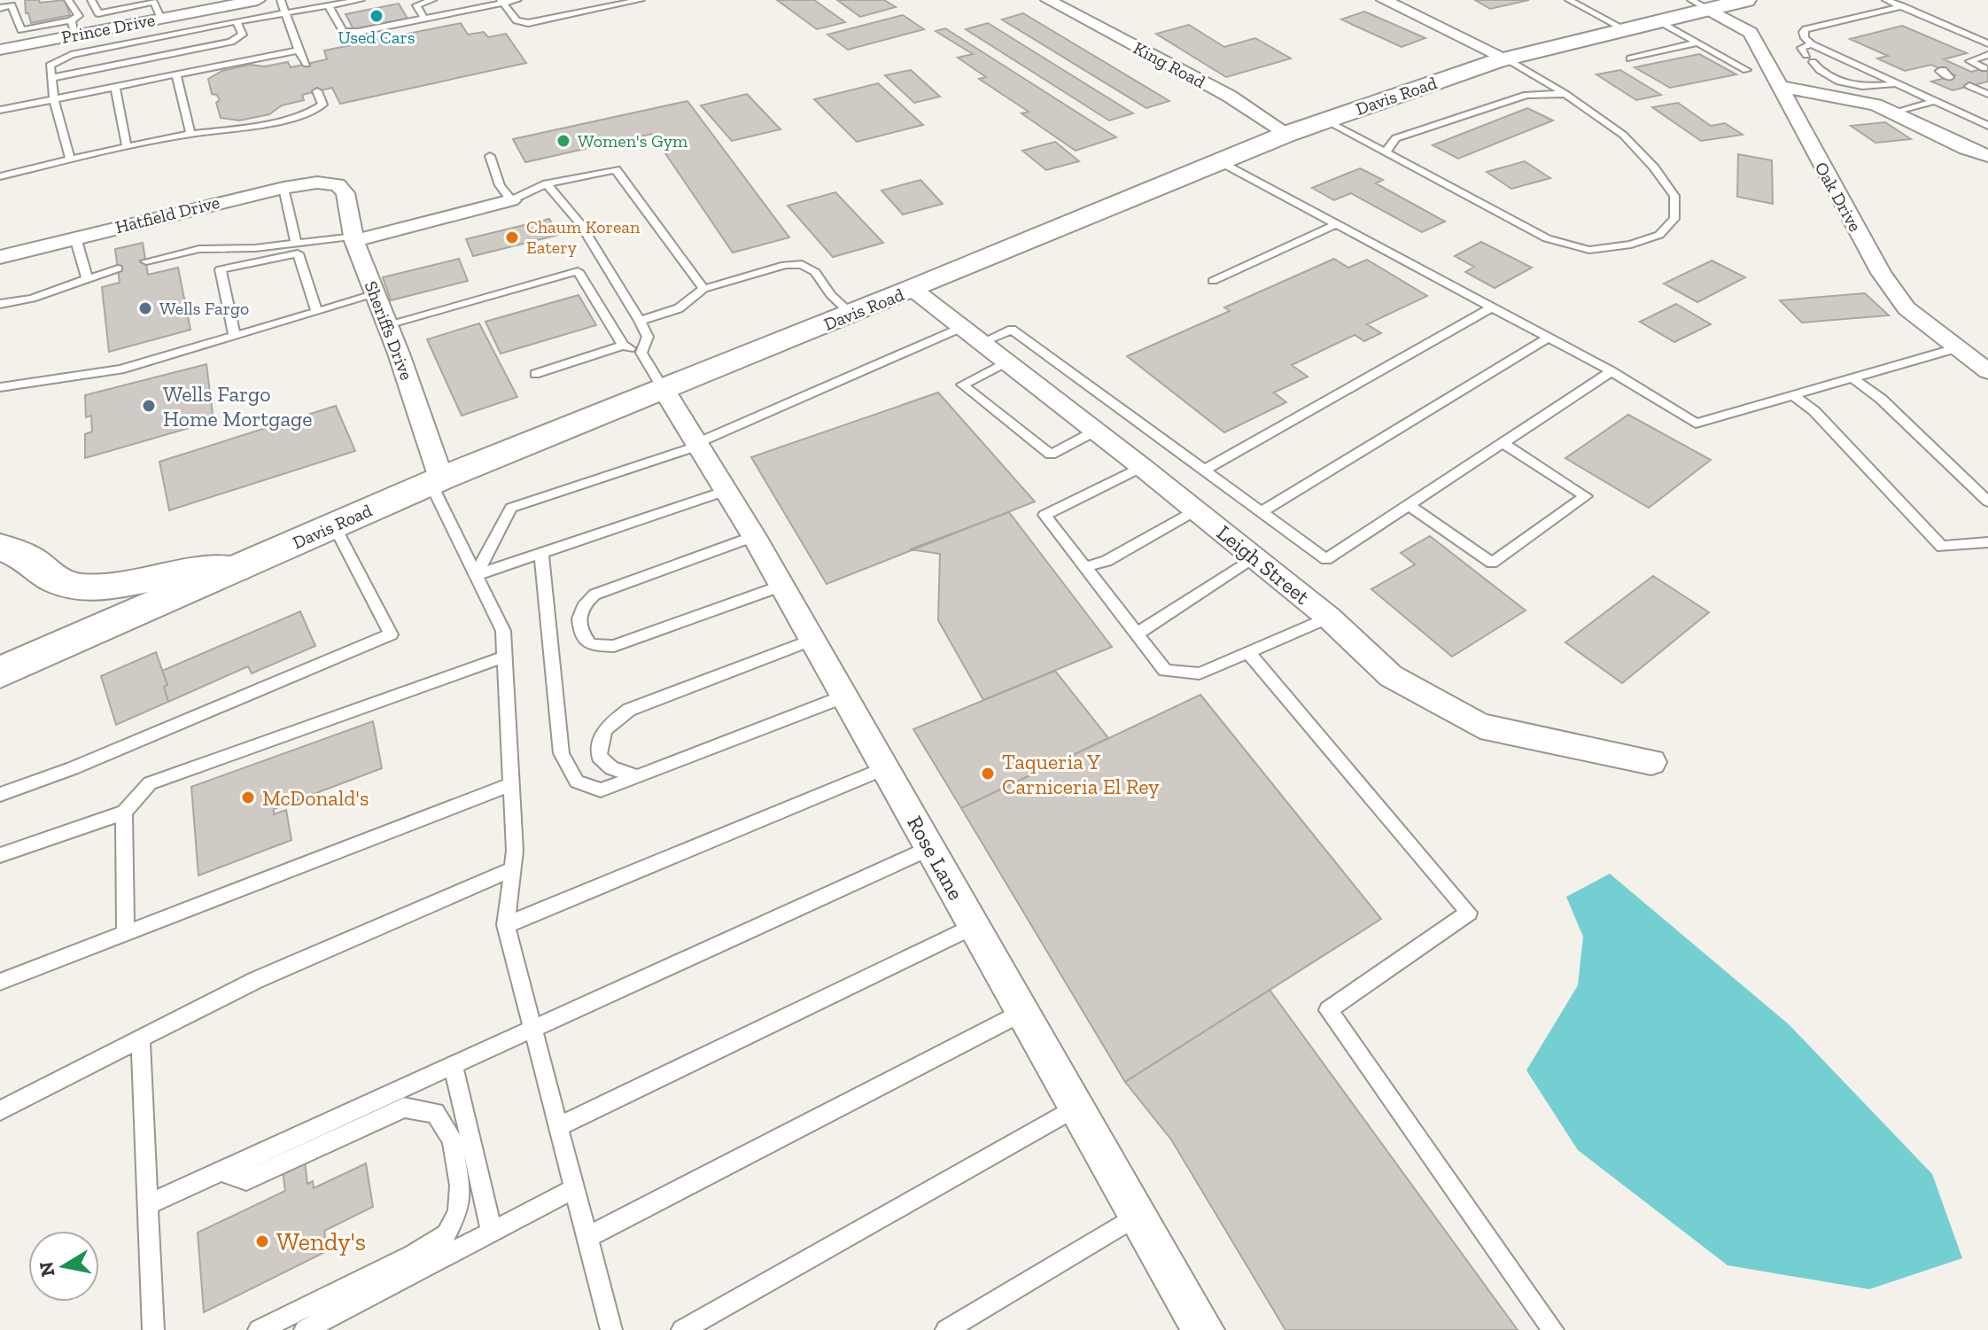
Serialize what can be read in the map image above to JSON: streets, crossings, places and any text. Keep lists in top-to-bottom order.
{
  "streets": {
    "main road": ["Davis Road"],
    "street": [
      "Prince Drive",
      "King Road",
      "Oak Drive",
      "Hatfield Drive",
      "Sheriffs Drive",
      "Leigh Street",
      "Rose Lane"
    ]
  },
  "crossings": [
    ["King Road", "Davis Road"],
    ["Davis Road", "Oak Drive"],
    ["Davis Road", "Sheriffs Drive"],
    ["Davis Road", "Leigh Street"],
    ["Davis Road", "Rose Lane"],
    ["Hatfield Drive", "Sheriffs Drive"]
  ],
  "places": [
    "Used Cars",
    "Women's Gym",
    "Chaum Korean Eatery",
    "Wells Fargo",
    "Wells Fargo Home Mortgage",
    "Taqueria Y Carniceria El Rey",
    "McDonald's",
    "Wendy's"
  ],
  "north": "left"
}
